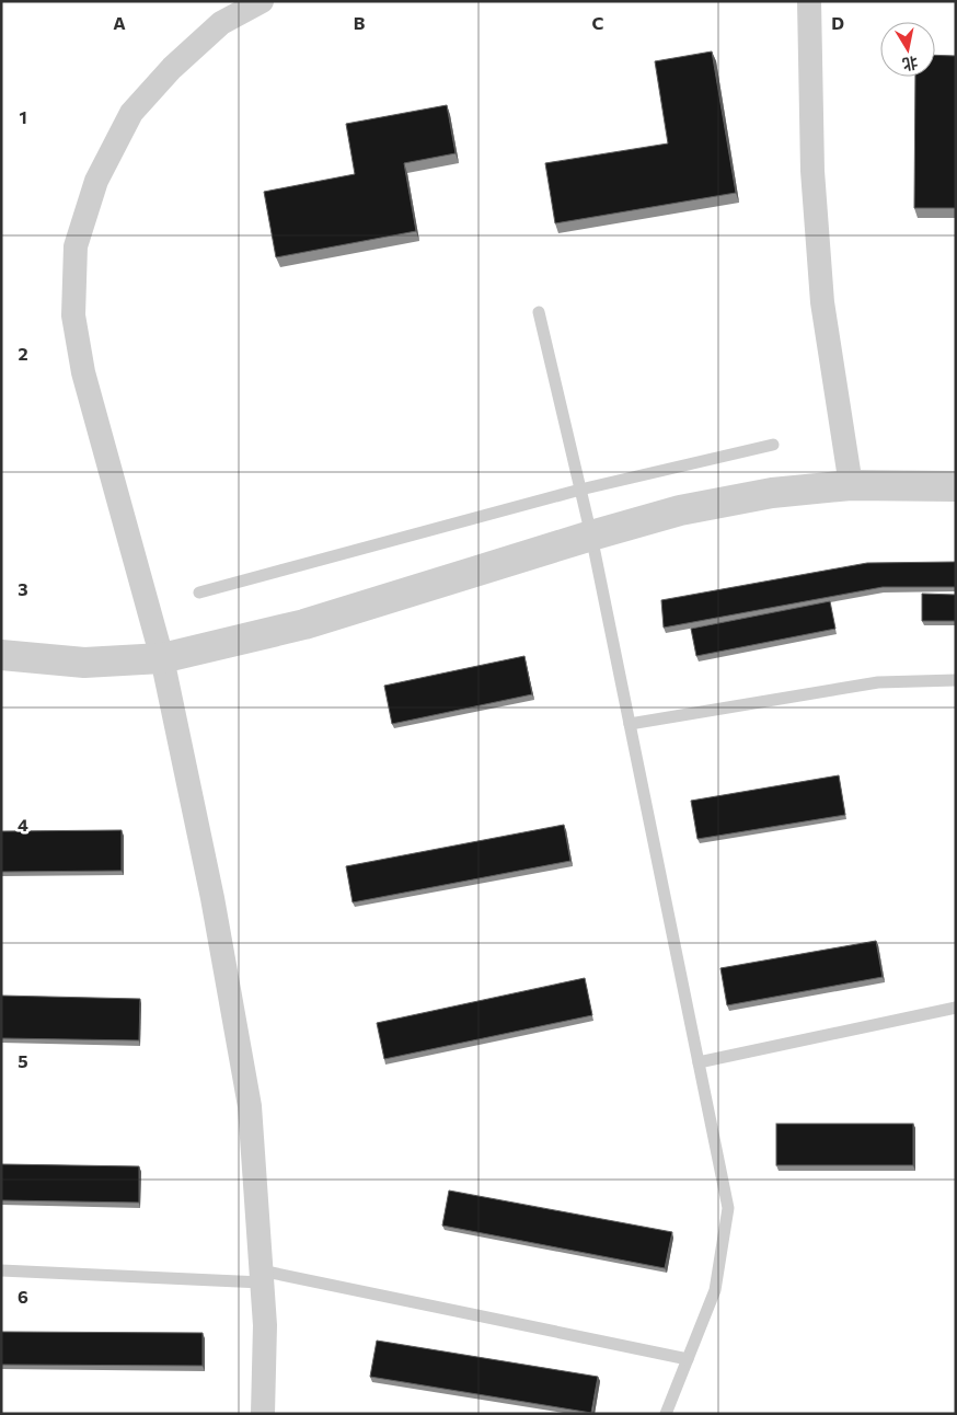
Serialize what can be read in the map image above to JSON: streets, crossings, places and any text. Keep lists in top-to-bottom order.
{
  "north": "bottom",
  "grid": {
    "columns": [
      "A",
      "B",
      "C",
      "D"
    ],
    "rows": [
      "1",
      "2",
      "3",
      "4",
      "5",
      "6"
    ]
  }
}
